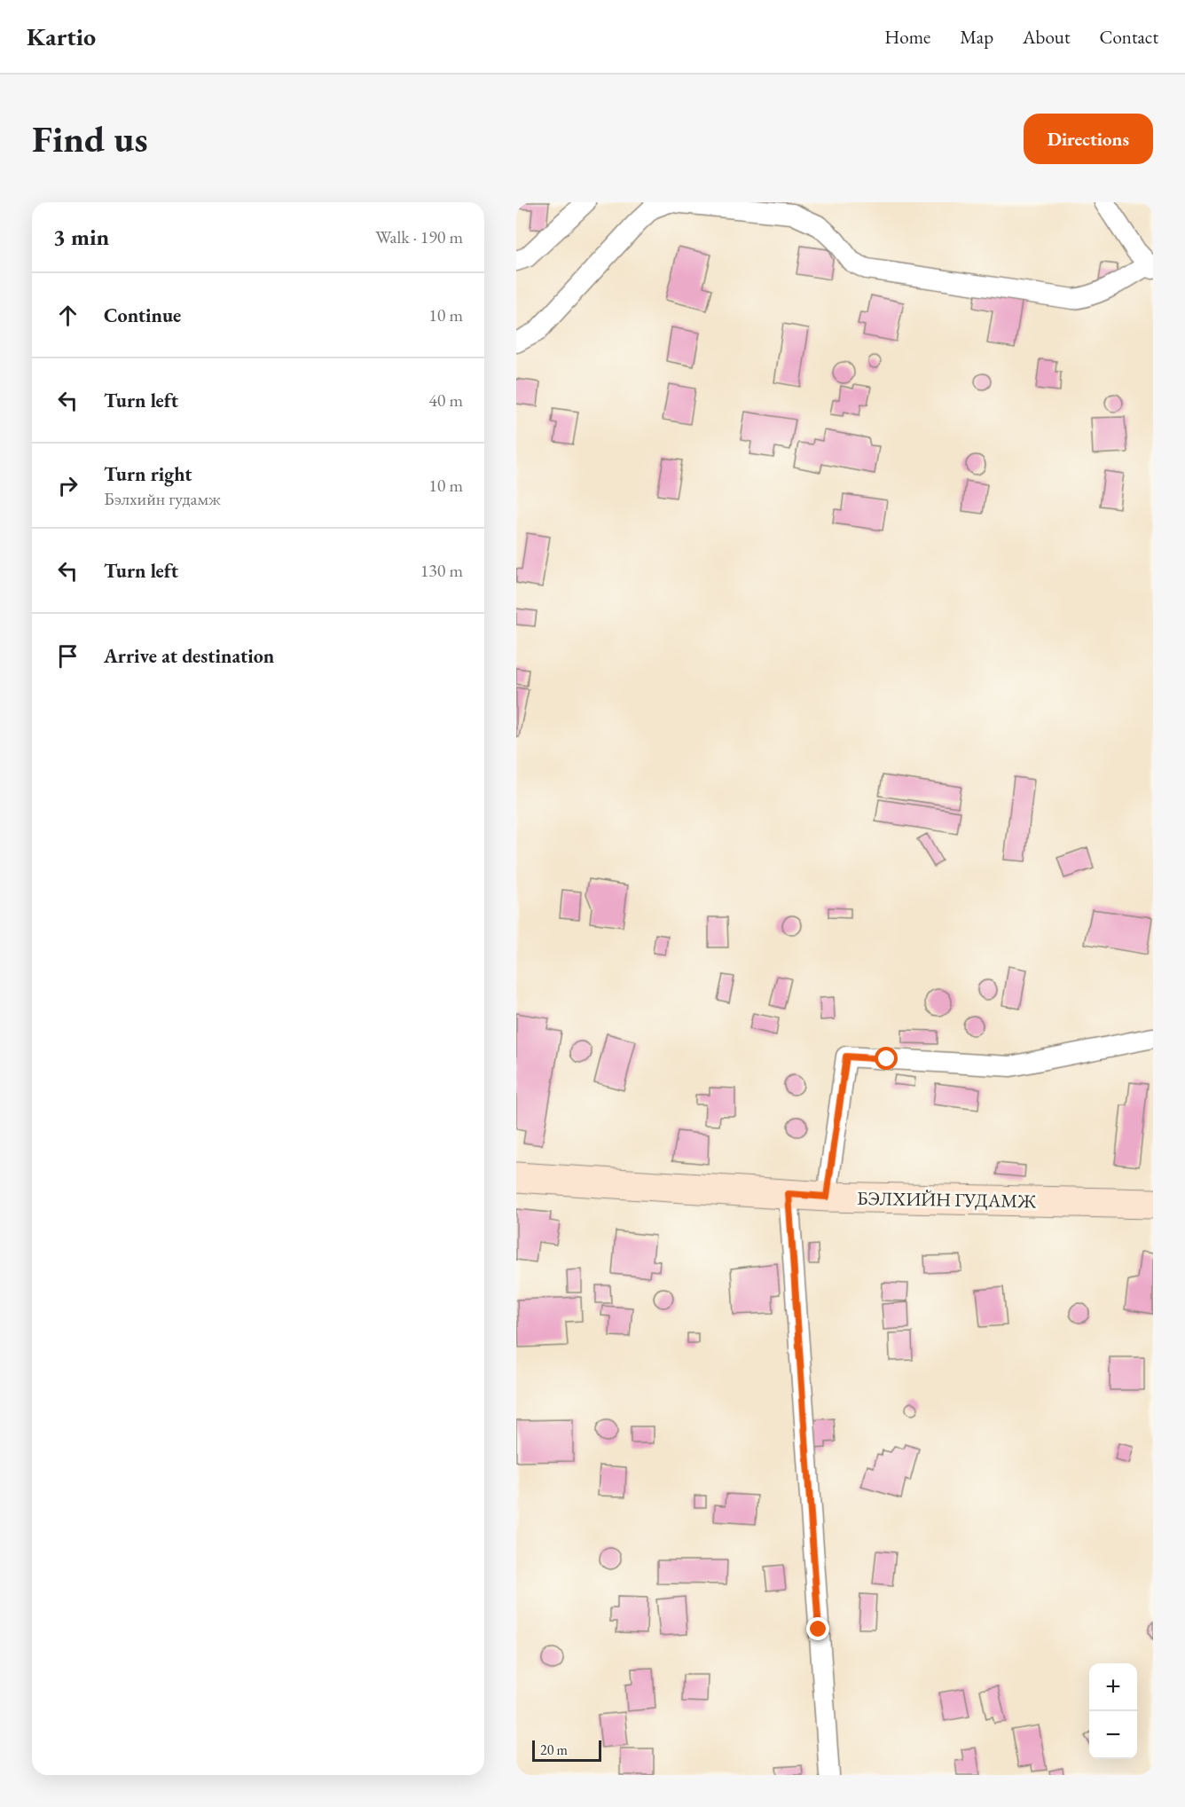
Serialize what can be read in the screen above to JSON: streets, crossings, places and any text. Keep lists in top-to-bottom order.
{
  "streets": {
    "main road": ["БЭЛХИЙН ГУДАМЖ"]
  },
  "scale_bar": "20 m",
  "page": {
    "header": "Kartio",
    "nav": [
      "Home",
      "Map",
      "About",
      "Contact"
    ],
    "buttons": "Directions",
    "title": "Find us",
    "heading": ["3 min", "Walk · 190 m"],
    "list": [
      ["Continue", "10 m"],
      ["Turn left", "40 m"],
      ["Turn right", "Бэлхийн гудамж", "10 m"],
      ["Turn left", "130 m"],
      "Arrive at destination"
    ],
    "map_buttons": ["+", "−"],
    "scale": "20 m"
  }
}
